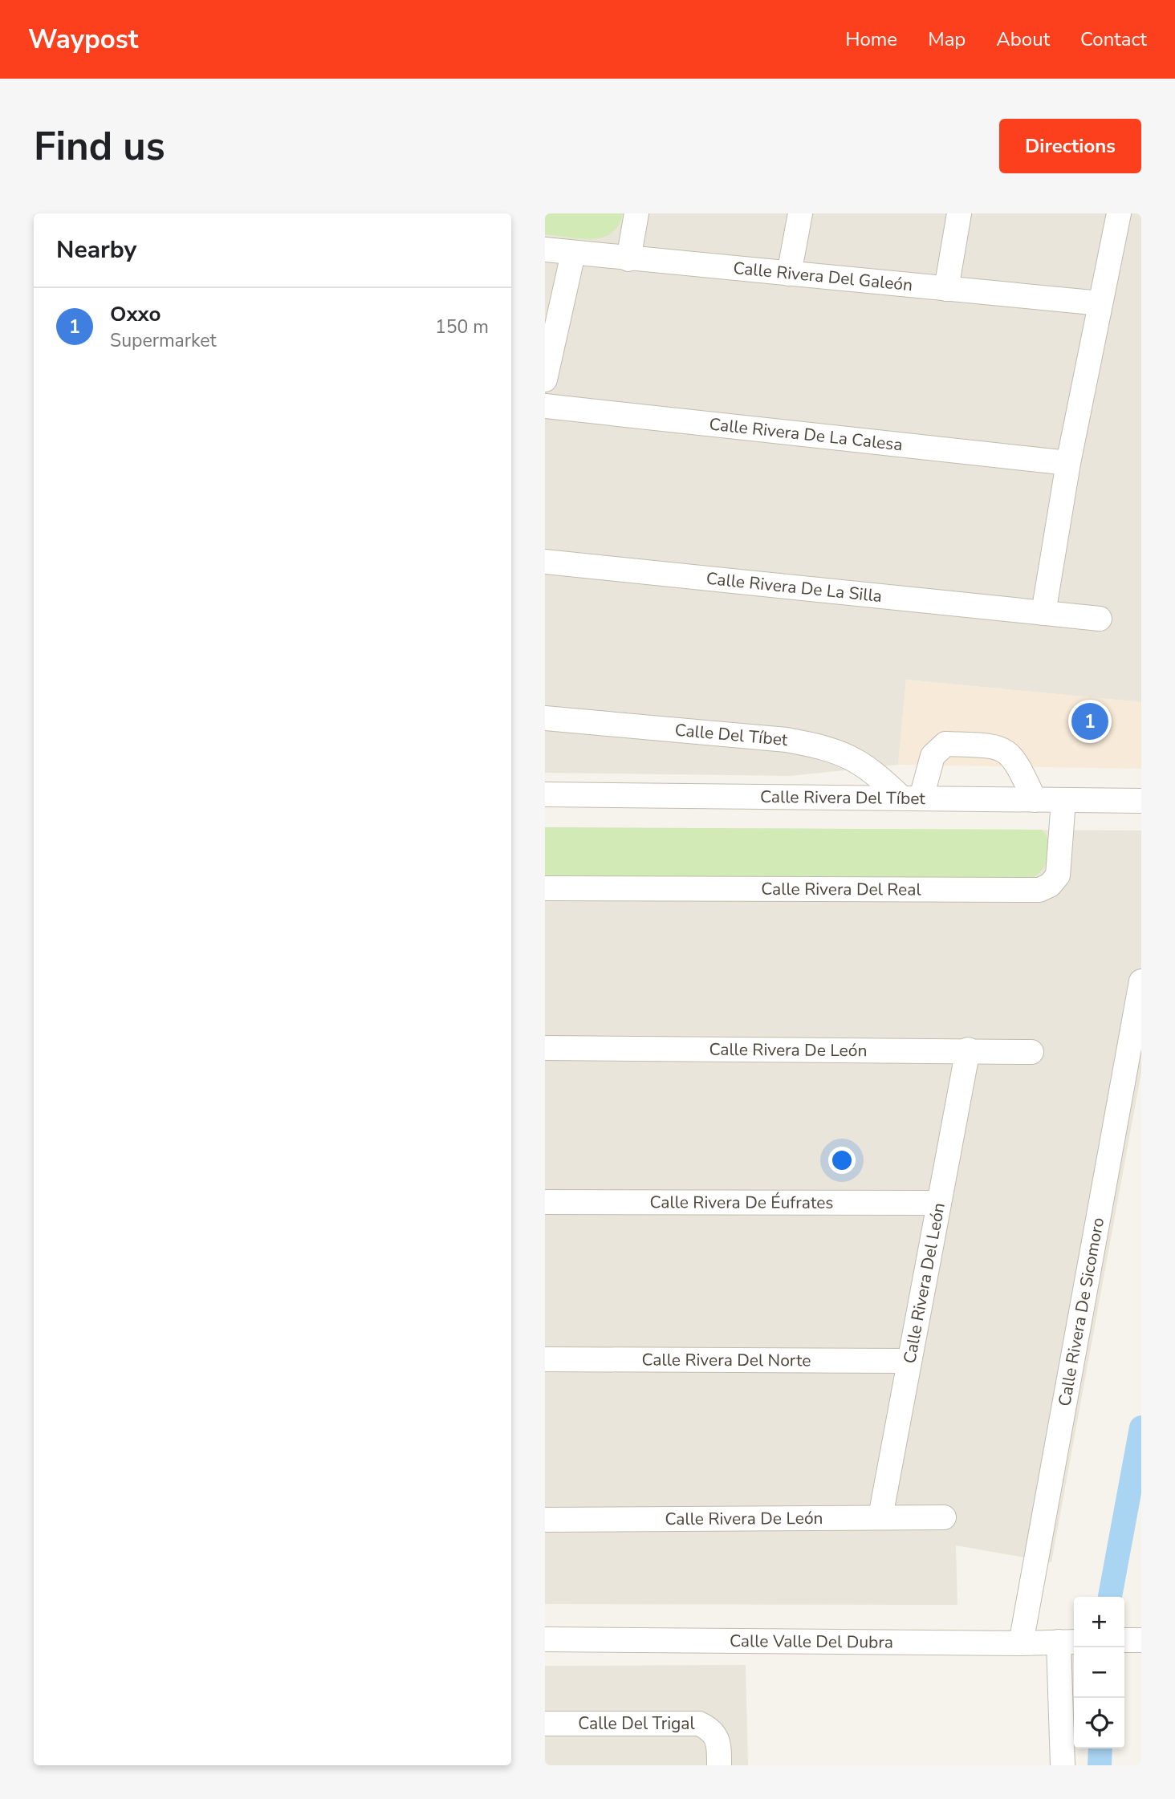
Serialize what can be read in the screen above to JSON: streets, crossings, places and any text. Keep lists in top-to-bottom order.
{
  "streets": {
    "street": [
      "Calle Rivera Del Galeón",
      "Calle Rivera De La Calesa",
      "Calle Rivera De La Silla",
      "Calle Del Tíbet",
      "Calle Rivera Del Tíbet",
      "Calle Rivera Del Real",
      "Calle Rivera De León",
      "Calle Rivera De Éufrates",
      "Calle Rivera Del León",
      "Calle Rivera De Sicomoro",
      "Calle Rivera Del Norte",
      "Calle Valle Del Dubra",
      "Calle Del Trigal"
    ]
  },
  "crossings": [
    ["Calle Del Tíbet", "Calle Rivera Del Tíbet"],
    ["Calle Rivera Del Tíbet", "Calle Rivera Del Real"],
    ["Calle Rivera De León", "Calle Rivera Del León"],
    ["Calle Rivera De Éufrates", "Calle Rivera Del León"],
    ["Calle Rivera Del León", "Calle Rivera Del Norte"],
    ["Calle Rivera De Sicomoro", "Calle Valle Del Dubra"]
  ],
  "page": {
    "header": "Waypost",
    "nav": [
      "Home",
      "Map",
      "About",
      "Contact"
    ],
    "buttons": "Directions",
    "title": "Find us",
    "heading": "Nearby",
    "list": [
      {
        "mark": "1",
        "name": "Oxxo",
        "note": "Supermarket",
        "value": "150 m"
      }
    ],
    "pins": "1",
    "map_buttons": ["+", "−"]
  }
}
